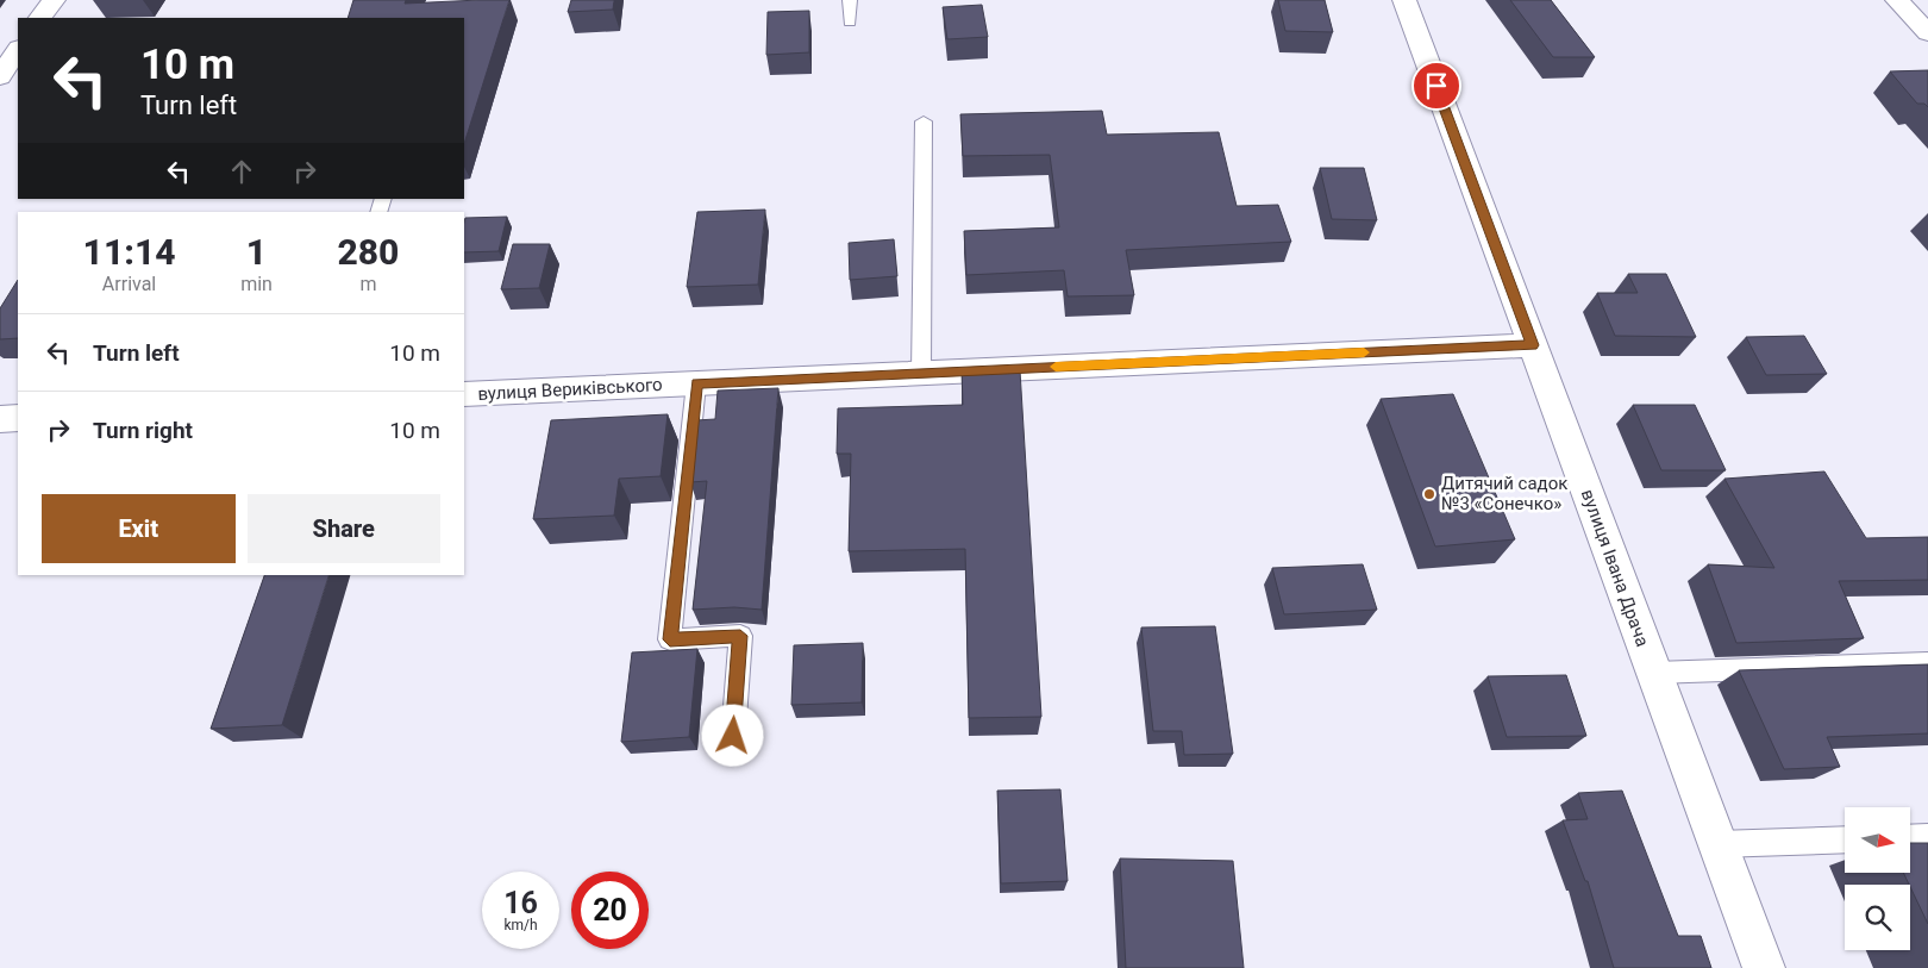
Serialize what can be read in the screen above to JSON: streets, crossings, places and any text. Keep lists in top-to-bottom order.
{
  "streets": {
    "street": ["вулиця Вериківського", "вулиця Івана Драча"]
  },
  "crossings": [
    ["вулиця Вериківського", "вулиця Івана Драча"]
  ],
  "places": ["Дитячий садок №3 «Сонечко»"],
  "north": "right",
  "page": {
    "turn": ["10 m", "Turn left"],
    "eta": [
      "11:14",
      "Arrival",
      "1",
      "min",
      "280",
      "m"
    ],
    "list": [
      {
        "name": "Turn left",
        "value": "10 m"
      },
      {
        "name": "Turn right",
        "value": "10 m"
      }
    ],
    "buttons": ["Exit", "Share"],
    "speed": "16 km/h",
    "limit": "20"
  }
}
